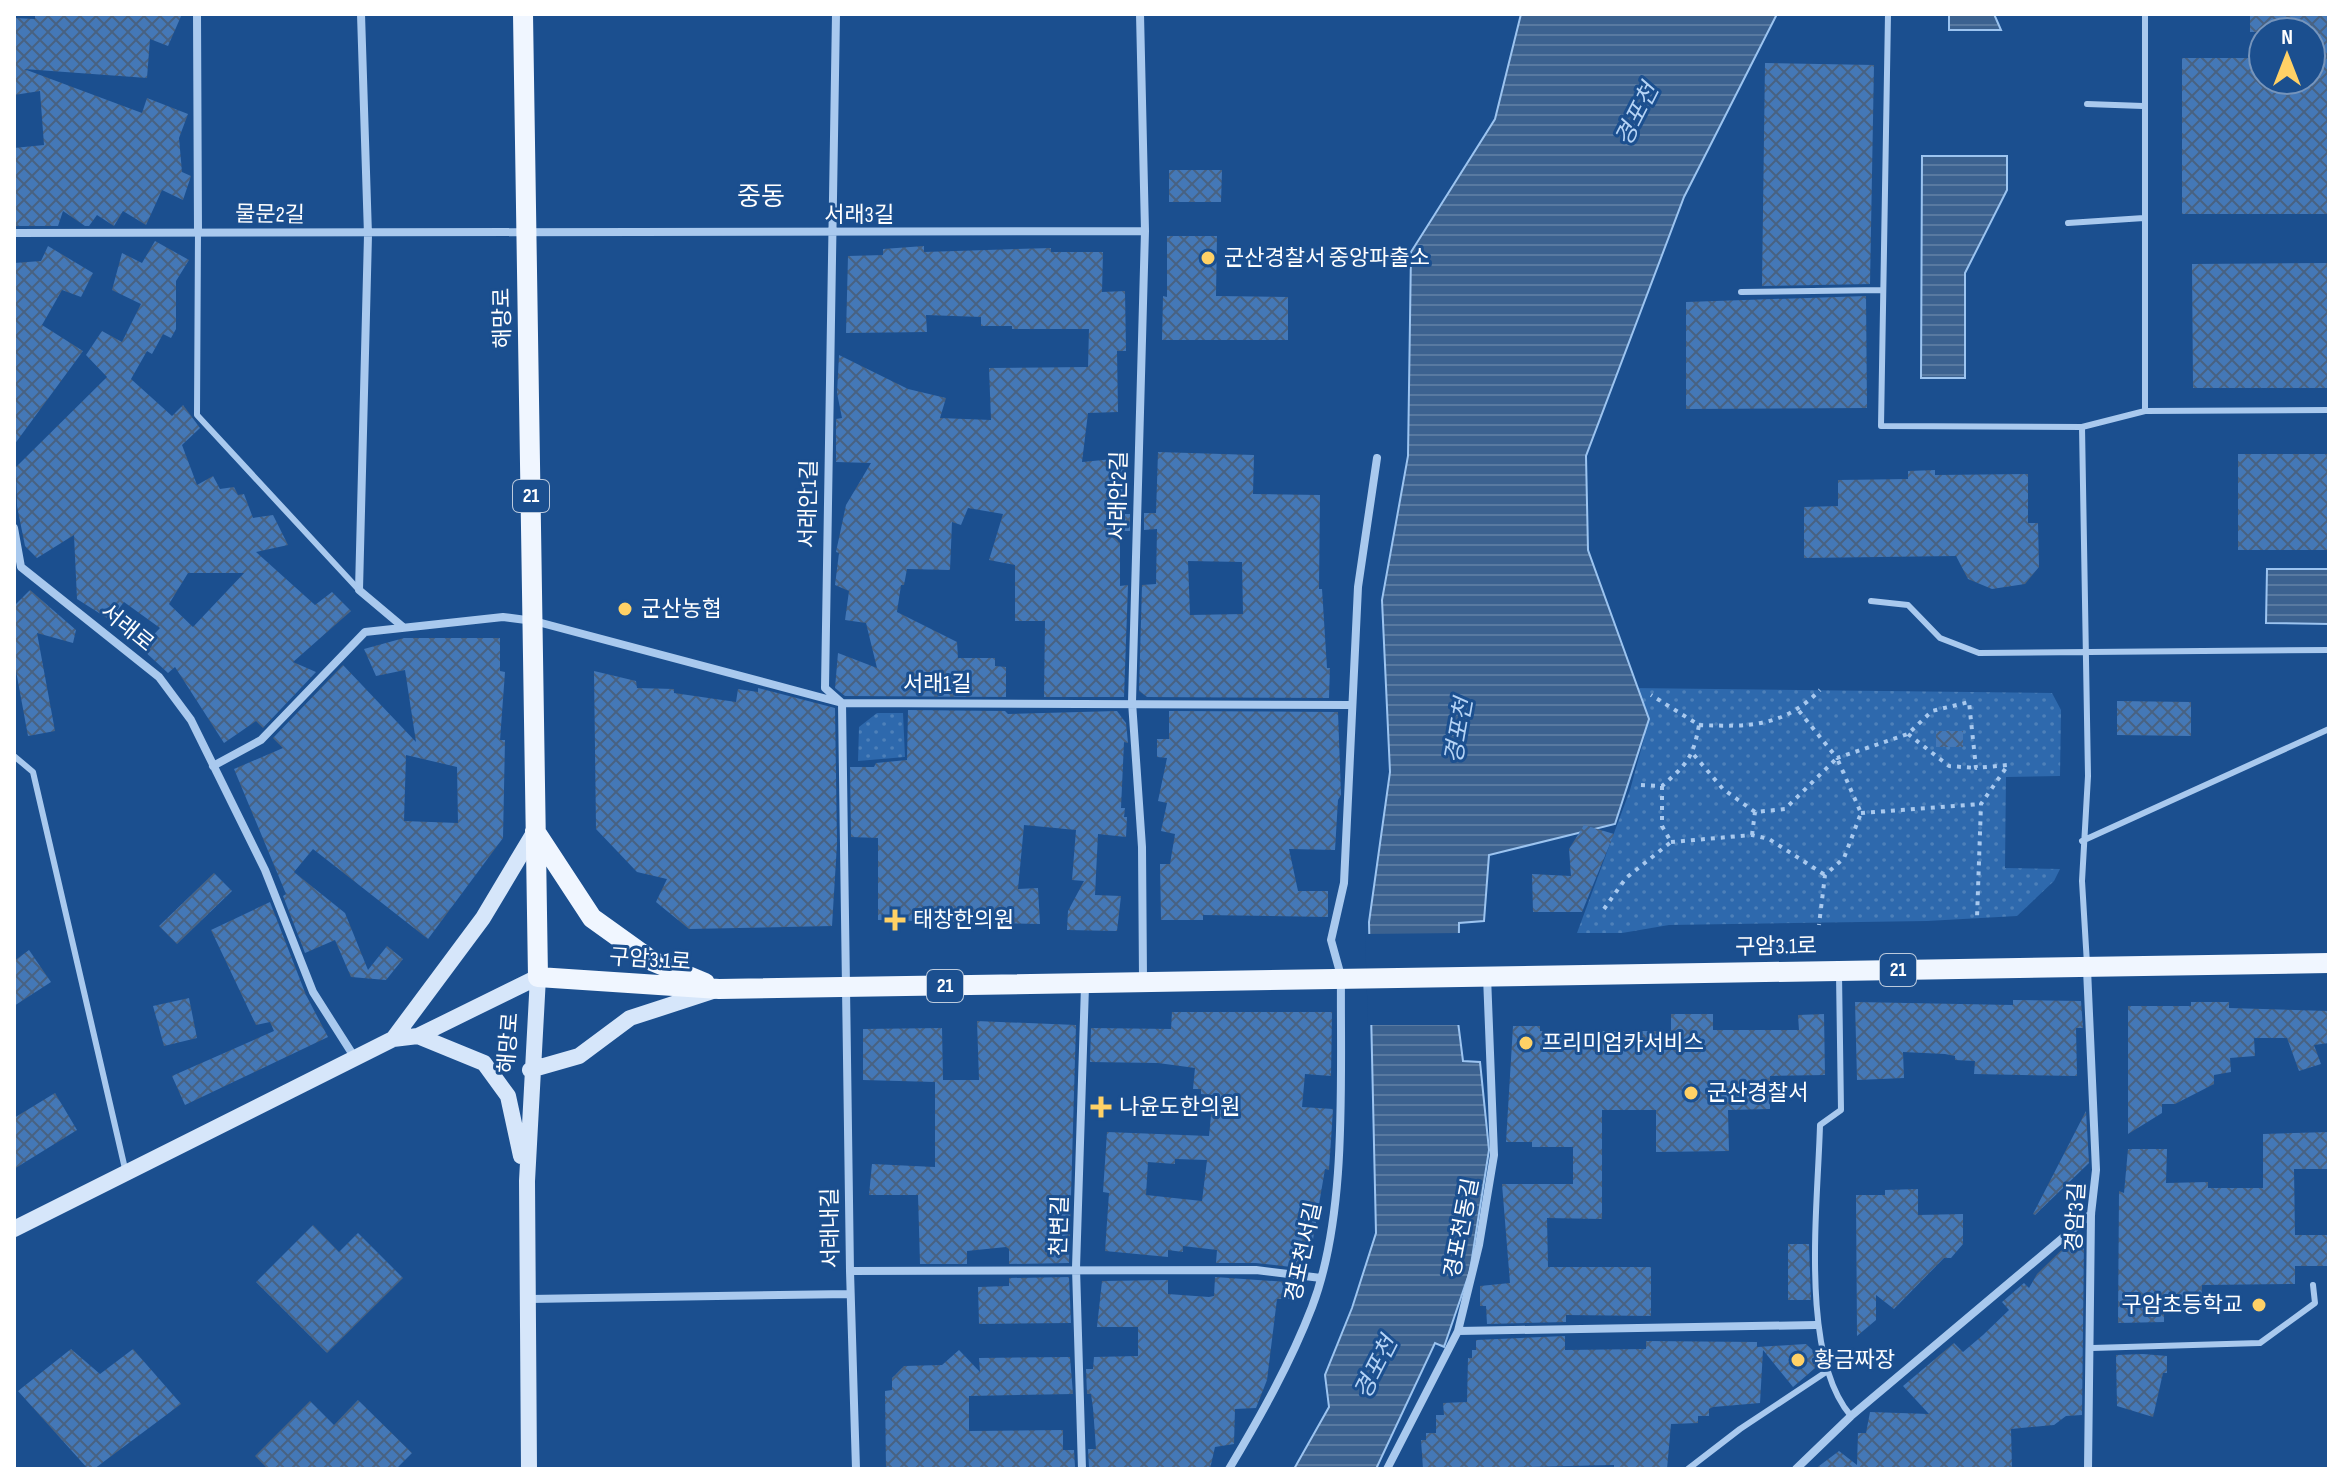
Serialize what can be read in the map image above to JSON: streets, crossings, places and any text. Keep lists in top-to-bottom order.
{
  "streets": {
    "main road": ["해망로", "21", "구암3.1로"],
    "street": [
      "물문2길",
      "서래3길",
      "서래안2길",
      "서래안1길",
      "서래로",
      "서래1길",
      "경암3길",
      "천변길",
      "서래내길",
      "경포천동길",
      "경포천서길"
    ]
  },
  "crossings": [
    ["물문2길", "서래3길"],
    ["물문2길", "해망로"],
    ["서래3길", "해망로"],
    ["서래3길", "서래안2길"],
    ["서래3길", "서래안1길"],
    ["해망로", "서래1길"],
    ["해망로", "구암3.1로"],
    ["서래안2길", "서래1길"],
    ["서래안2길", "구암3.1로"],
    ["서래안1길", "서래1길"],
    ["서래안1길", "구암3.1로"],
    ["서래안1길", "서래내길"],
    ["서래로", "구암3.1로"],
    ["구암3.1로", "경암3길"],
    ["구암3.1로", "천변길"],
    ["구암3.1로", "서래내길"],
    ["구암3.1로", "경포천동길"],
    ["구암3.1로", "경포천서길"]
  ],
  "districts": ["중동"],
  "water": ["경포천"],
  "places": {
    "other": [
      "군산경찰서 중앙파출소",
      "군산농협",
      "프리미엄카서비스",
      "군산경찰서",
      "구암초등학교",
      "황금짜장"
    ],
    "health": ["태창한의원", "나윤도한의원"]
  },
  "north": "top"
}
